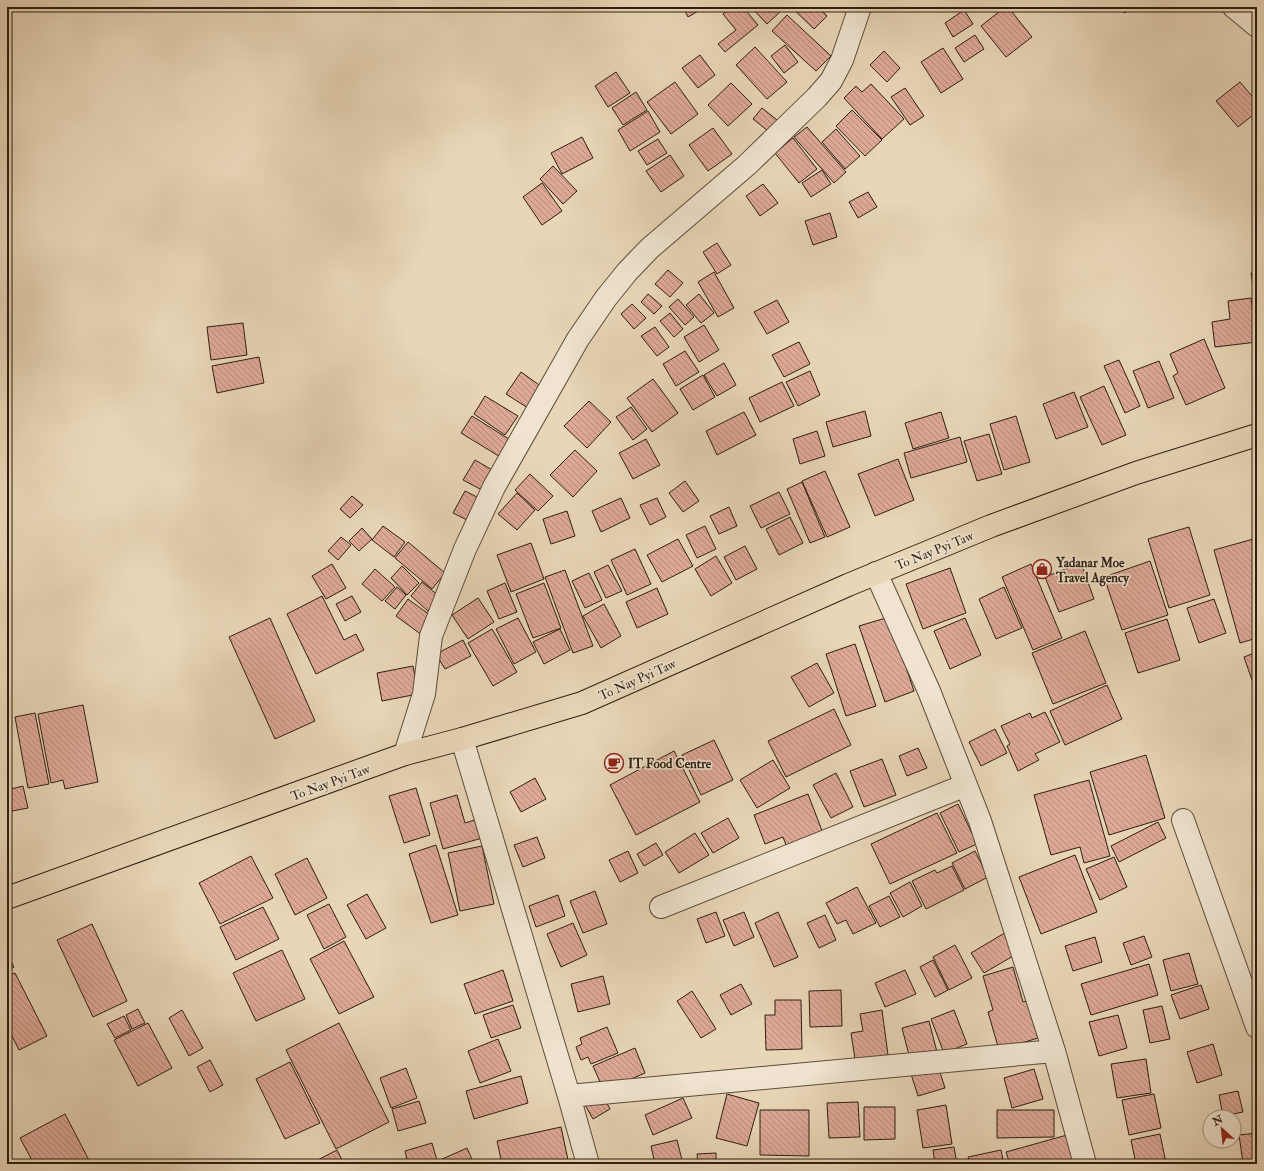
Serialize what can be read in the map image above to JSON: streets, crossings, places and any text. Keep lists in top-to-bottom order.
{
  "streets": {
    "main road": ["To Nay Pyi Taw"]
  },
  "places": {
    "shop": ["Yadanar Moe Travel Agency"],
    "cafe": ["IT Food Centre"]
  },
  "north": "top left"
}
